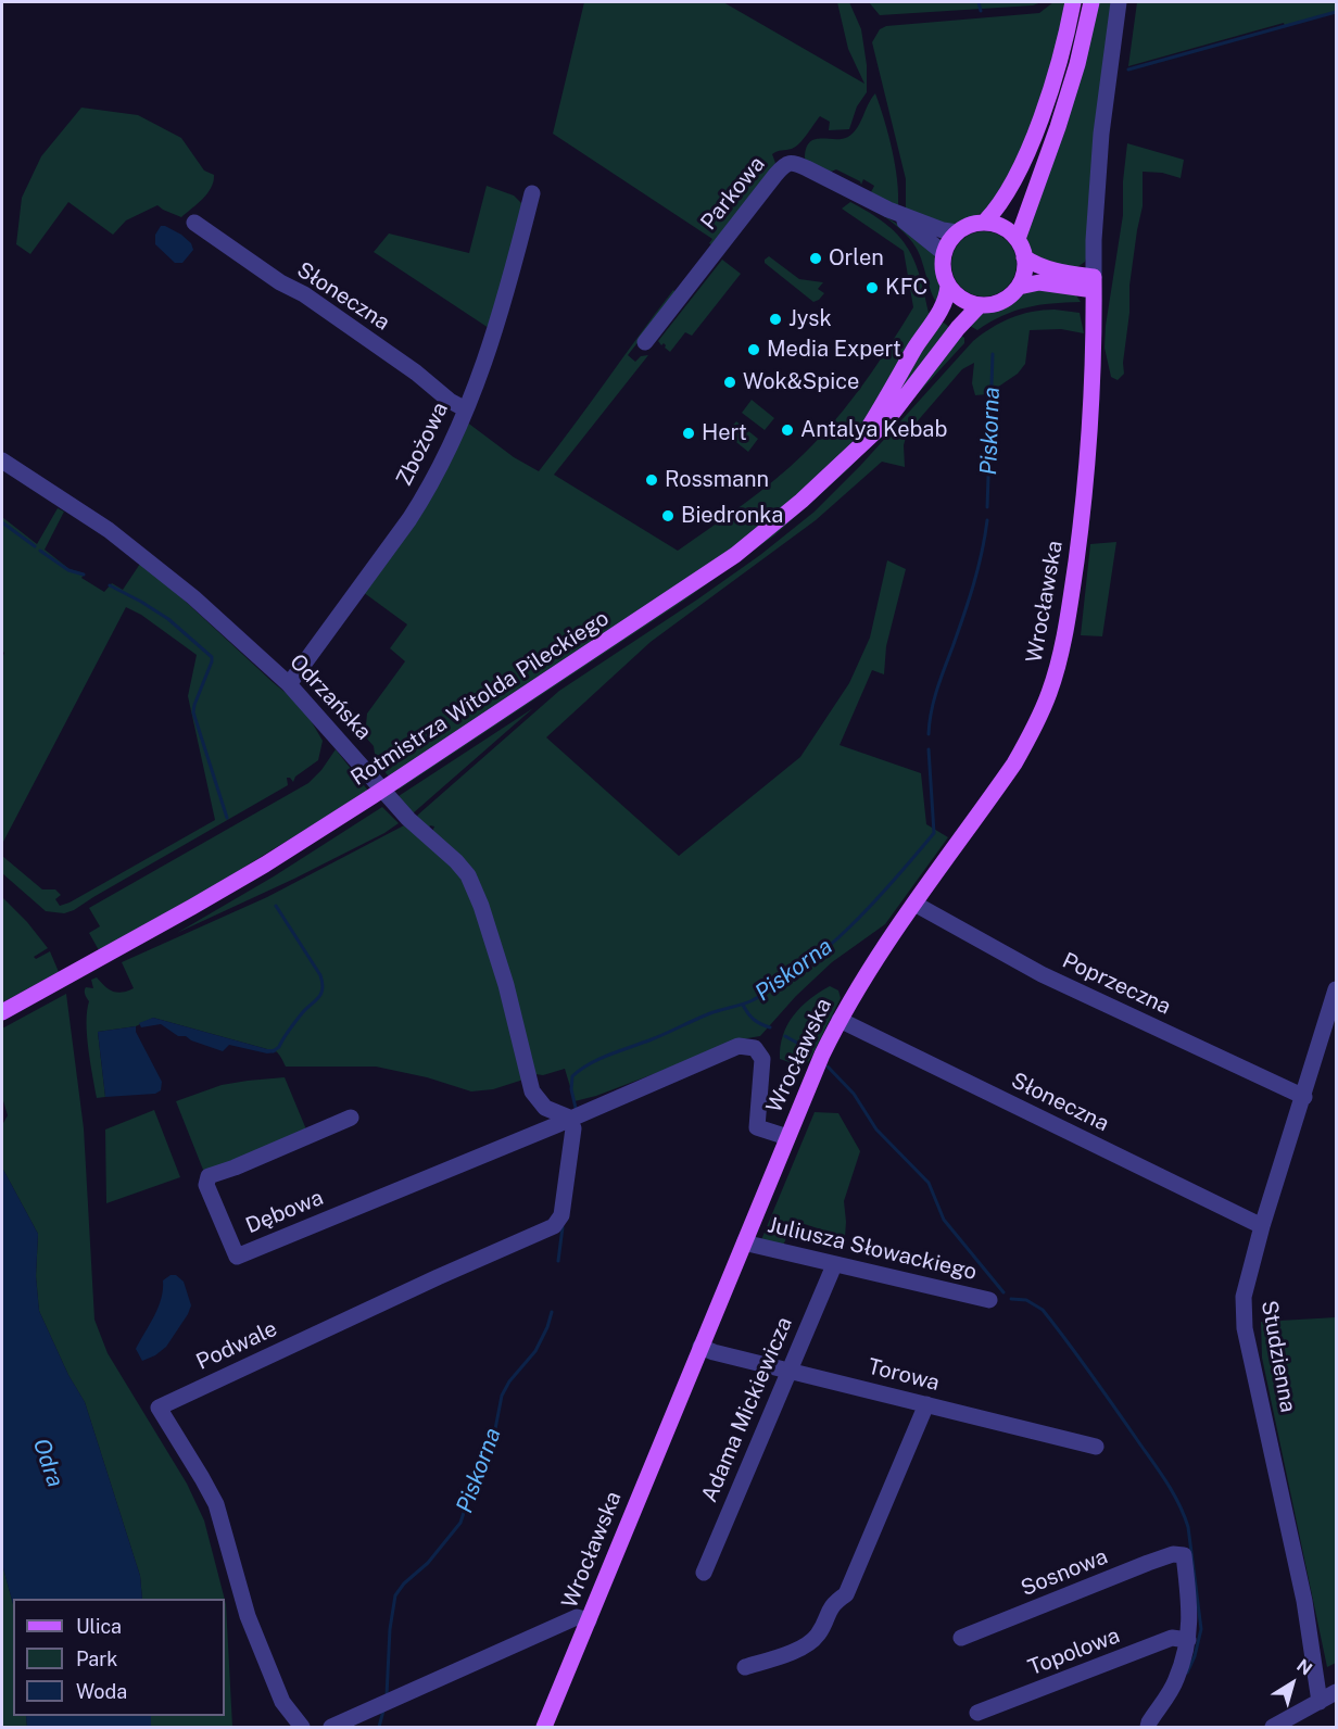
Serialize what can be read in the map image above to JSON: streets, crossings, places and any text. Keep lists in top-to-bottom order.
{
  "streets": {
    "main road": ["Wrocławska", "Rotmistrza Witolda Pileckiego"],
    "street": [
      "Parkowa",
      "Słoneczna",
      "Zbożowa",
      "Odrzańska",
      "Poprzeczna",
      "Dębowa",
      "Juliusza Słowackiego",
      "Podwale",
      "Studzienna",
      "Torowa",
      "Adama Mickiewicza",
      "Sosnowa",
      "Topolowa"
    ]
  },
  "crossings": [
    ["Słoneczna", "Zbożowa"],
    ["Słoneczna", "Wrocławska"],
    ["Słoneczna", "Studzienna"],
    ["Zbożowa", "Odrzańska"],
    ["Wrocławska", "Odrzańska"],
    ["Wrocławska", "Poprzeczna"],
    ["Wrocławska", "Dębowa"],
    ["Wrocławska", "Juliusza Słowackiego"],
    ["Wrocławska", "Podwale"],
    ["Wrocławska", "Torowa"],
    ["Odrzańska", "Dębowa"],
    ["Odrzańska", "Podwale"],
    ["Poprzeczna", "Studzienna"],
    ["Dębowa", "Podwale"],
    ["Juliusza Słowackiego", "Adama Mickiewicza"],
    ["Torowa", "Adama Mickiewicza"],
    ["Sosnowa", "Topolowa"]
  ],
  "water": ["Piskorna", "Odra"],
  "places": [
    "Orlen",
    "KFC",
    "Jysk",
    "Media Expert",
    "Wok&Spice",
    "Antalya Kebab",
    "Hert",
    "Rossmann",
    "Biedronka"
  ],
  "legend": ["Ulica", "Park", "Woda"],
  "north": "top right"
}
